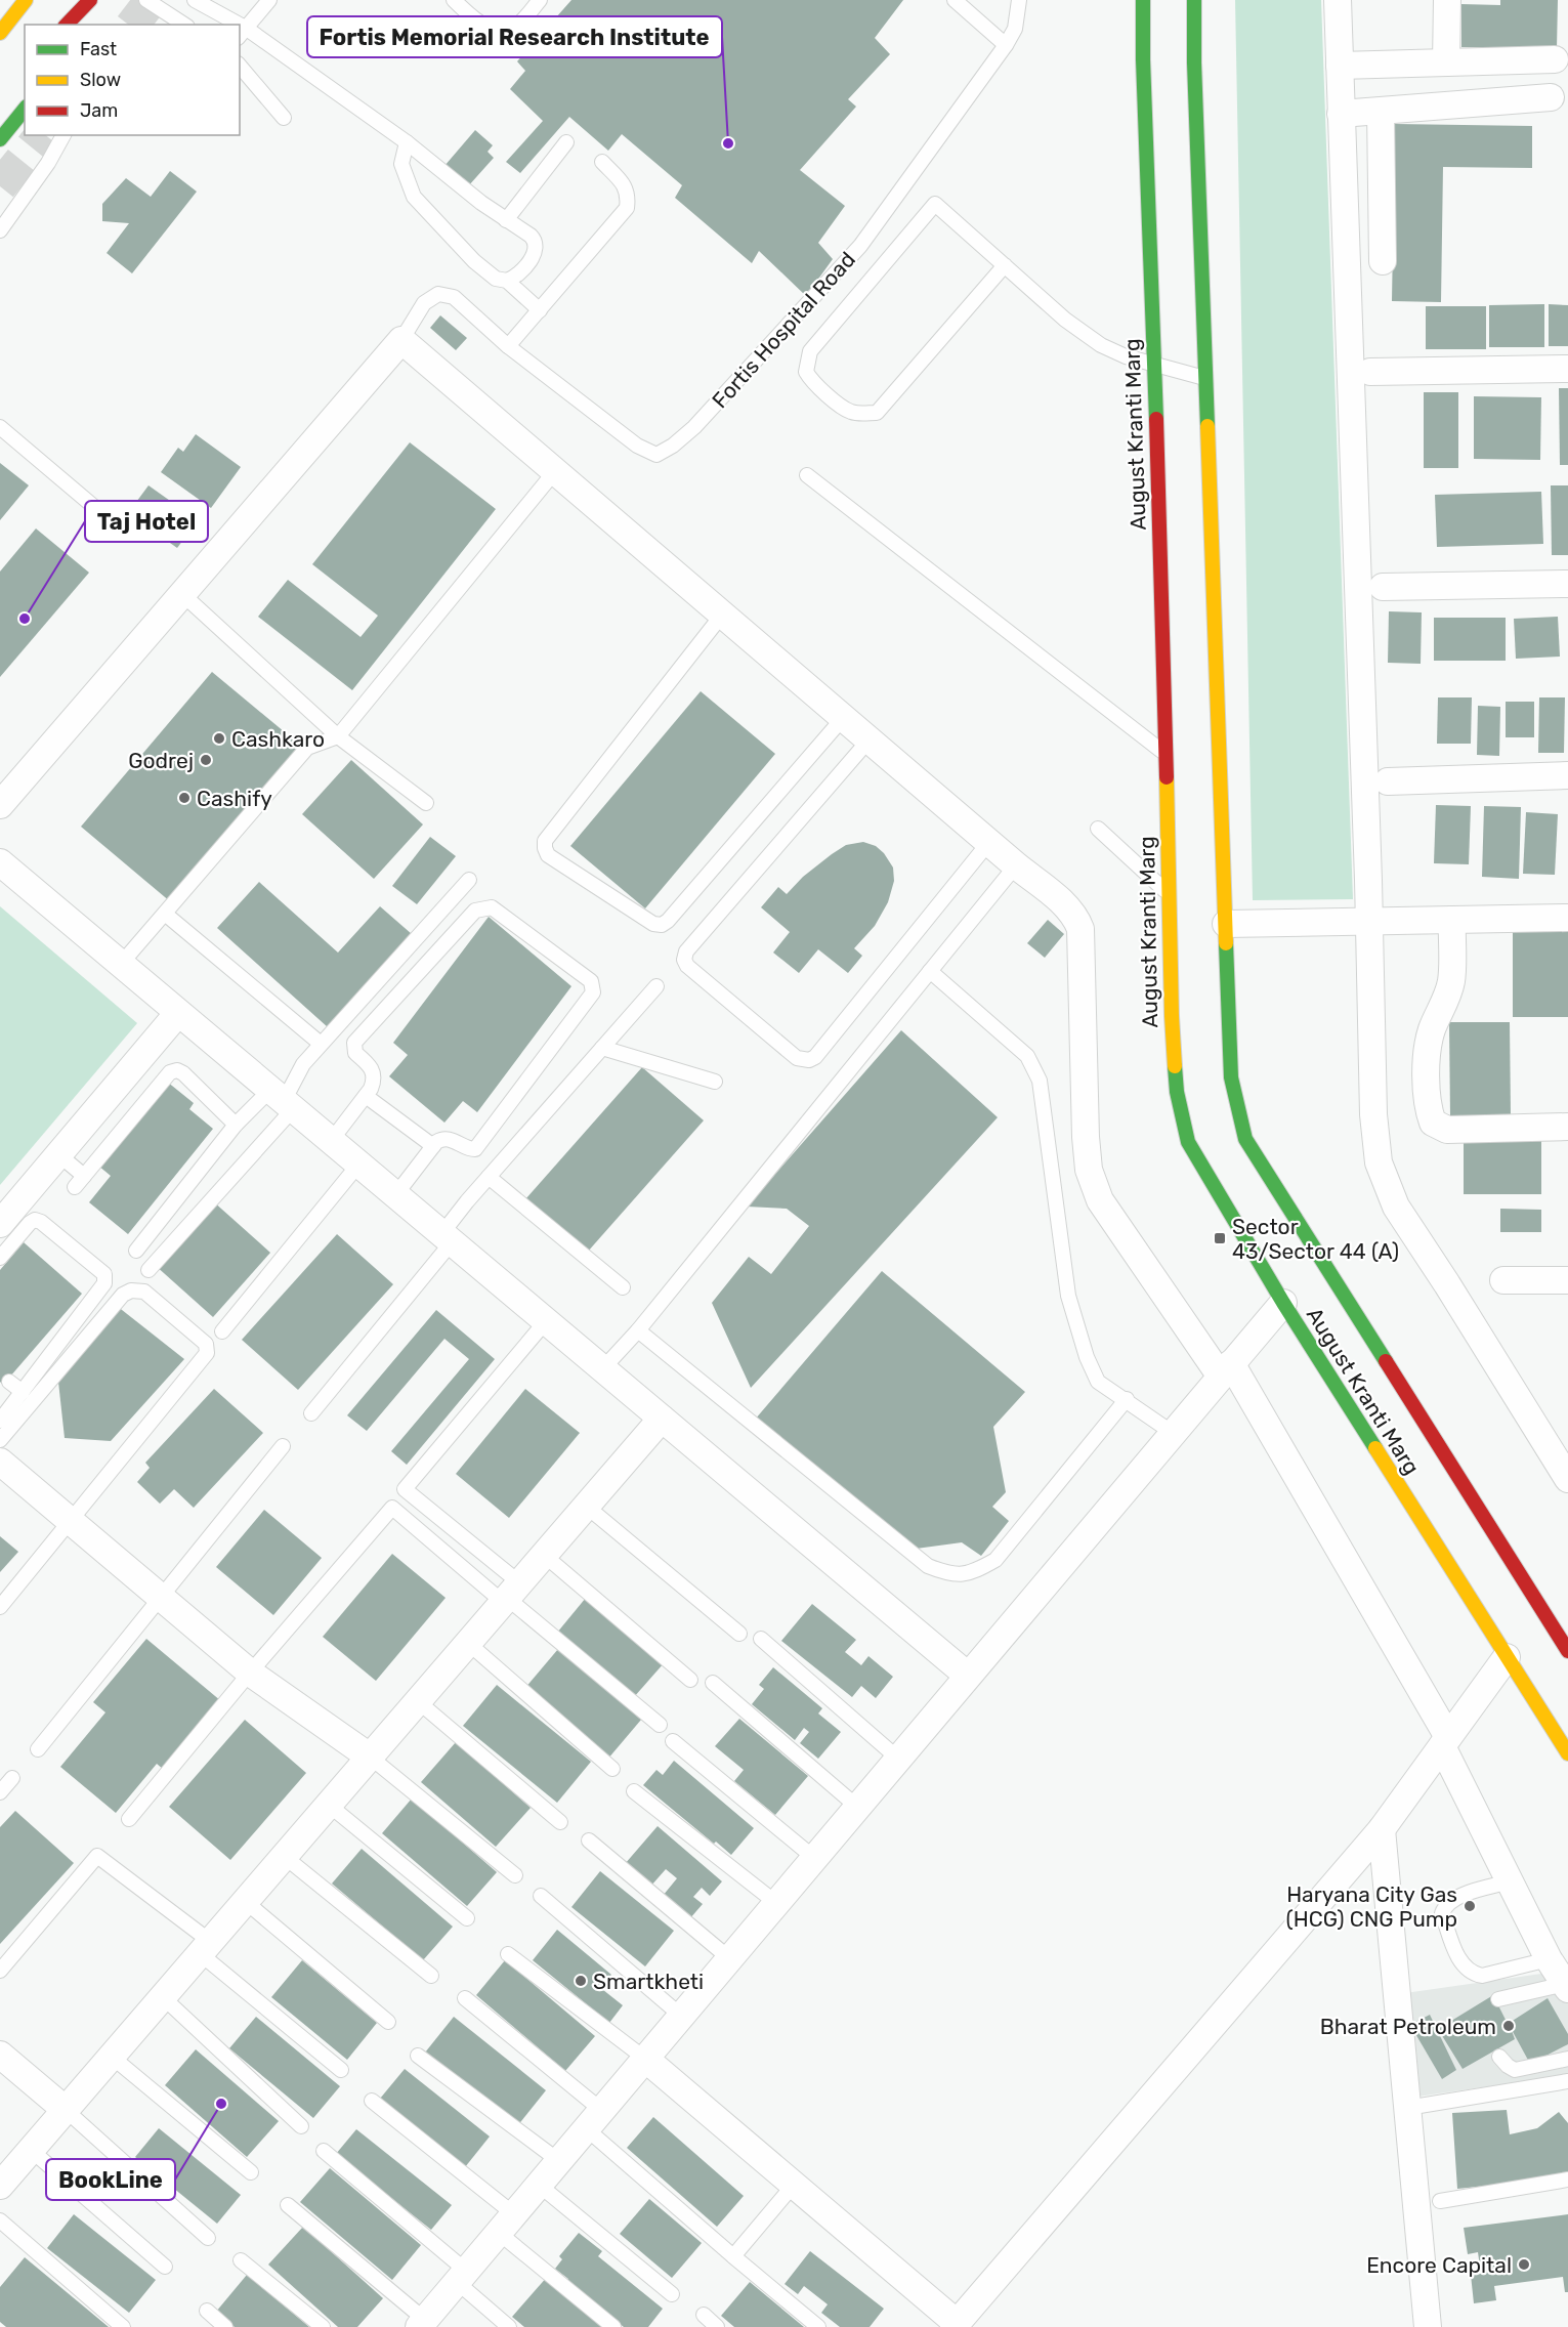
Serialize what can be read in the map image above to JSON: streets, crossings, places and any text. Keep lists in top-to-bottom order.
{
  "streets": {
    "main road": ["August Kranti Marg"],
    "lane": ["Fortis Hospital Road"]
  },
  "places": {
    "other": [
      "Fortis Memorial Research Institute",
      "Taj Hotel",
      "Cashkaro",
      "Godrej",
      "Cashify",
      "Haryana City Gas (HCG) CNG Pump",
      "Smartkheti",
      "Bharat Petroleum",
      "BookLine",
      "Encore Capital"
    ],
    "transit": ["Sector 43/Sector 44 (A)"]
  },
  "legend": ["Fast", "Slow", "Jam"]
}
